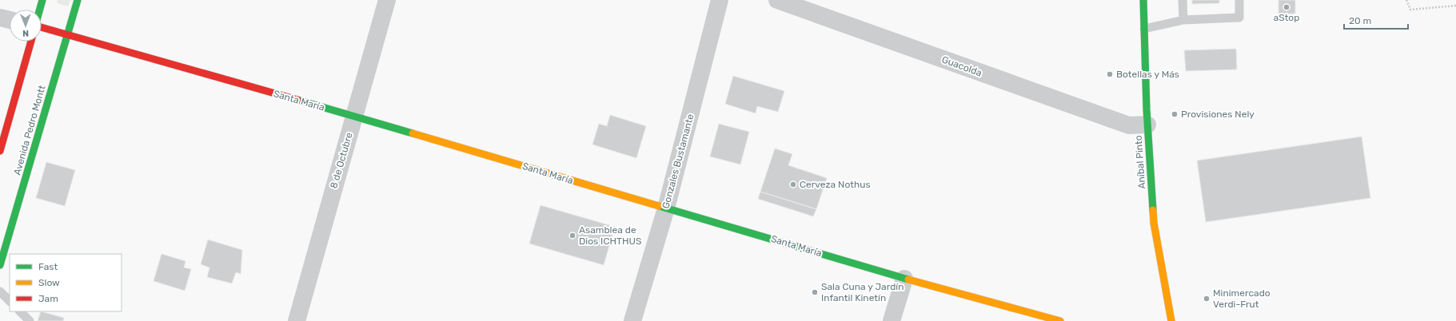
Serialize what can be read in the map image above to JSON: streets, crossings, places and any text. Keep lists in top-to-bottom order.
{
  "streets": {
    "street": [
      "Guacolda",
      "Santa María",
      "Avenida Pedro Montt",
      "8 de Octubre",
      "Gonzales Bustamante",
      "Aníbal Pinto"
    ]
  },
  "crossings": [
    ["Guacolda", "Aníbal Pinto"],
    ["Santa María", "Avenida Pedro Montt"],
    ["Santa María", "8 de Octubre"],
    ["Santa María", "Gonzales Bustamante"]
  ],
  "places": [
    "aStop",
    "Botellas y Más",
    "Provisiones Nely",
    "Cerveza Nothus",
    "Asamblea de Dios ICHTHUS",
    "Sala Cuna y Jardín Infantil Kinetín",
    "Minimercado Verdi-Frut"
  ],
  "legend": ["Fast", "Slow", "Jam"],
  "scale_bar": "20 m",
  "north": "bottom"
}
